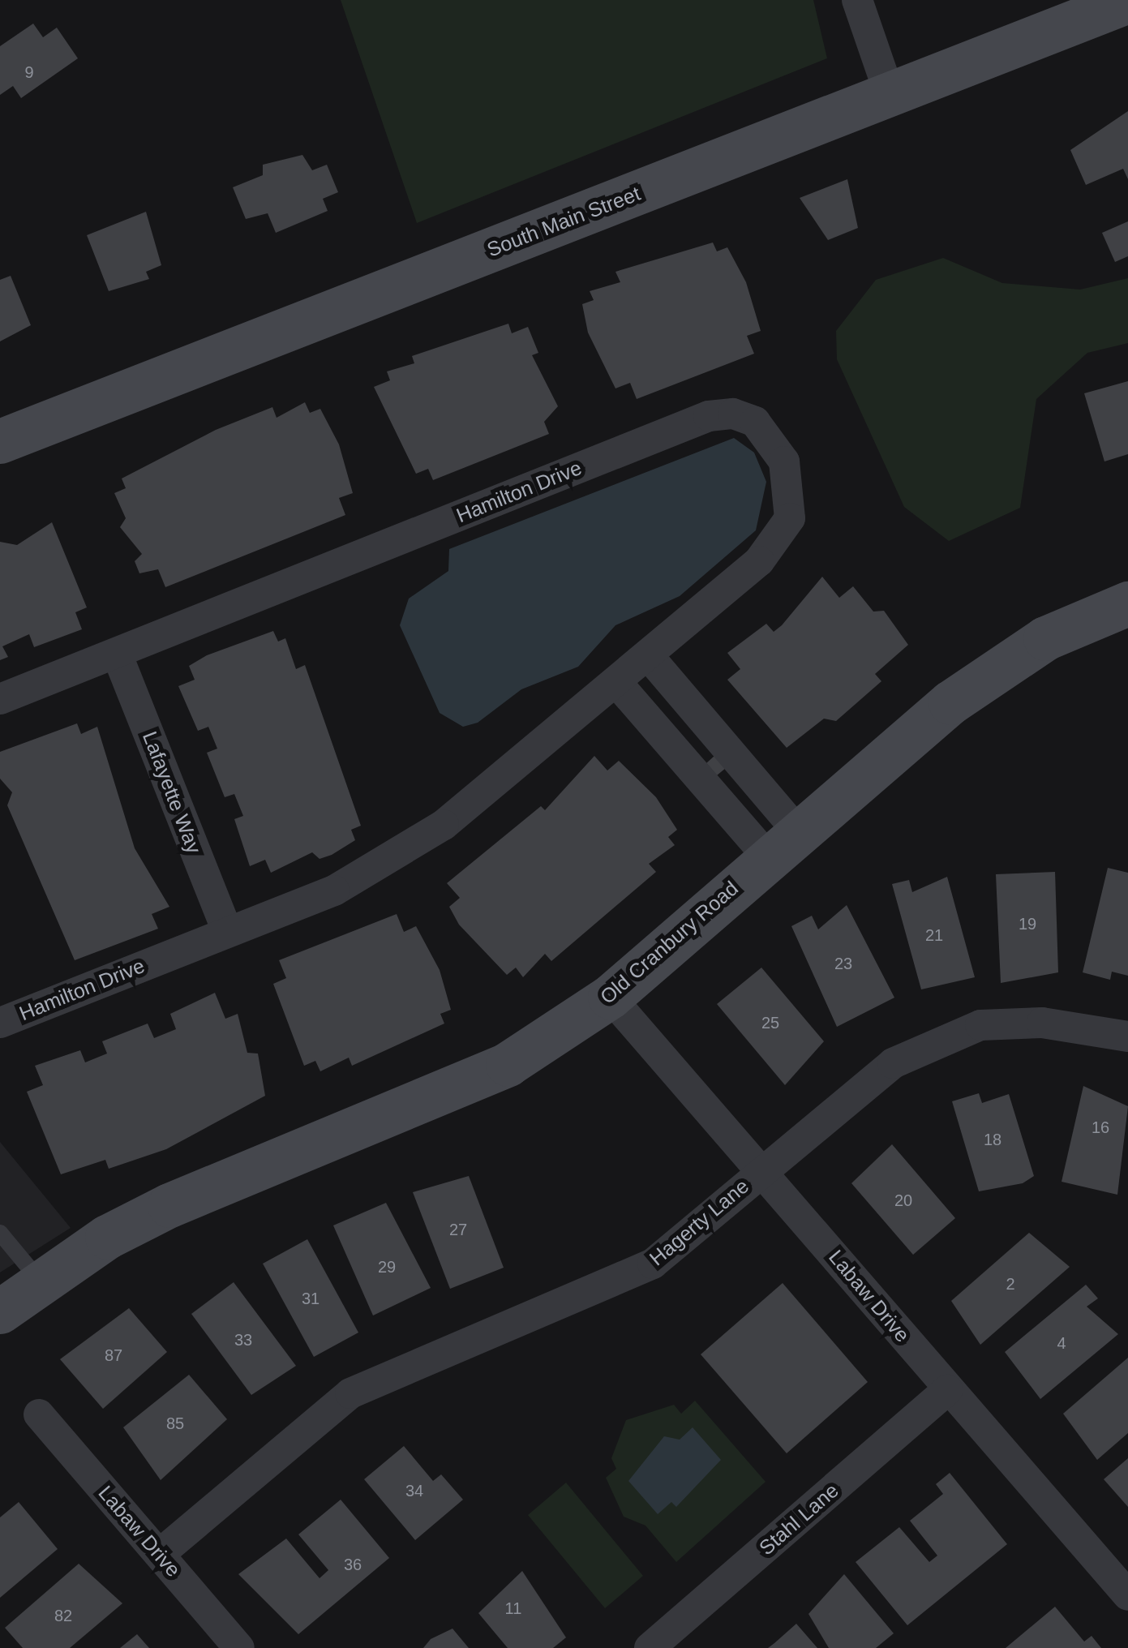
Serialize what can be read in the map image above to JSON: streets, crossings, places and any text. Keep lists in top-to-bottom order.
{
  "streets": {
    "street": [
      "South Main Street",
      "Hamilton Drive",
      "Lafayette Way",
      "Old Cranbury Road",
      "Hagerty Lane",
      "Labaw Drive",
      "Stahl Lane"
    ]
  },
  "crossings": [
    ["Hamilton Drive", "Lafayette Way"],
    ["Old Cranbury Road", "Labaw Drive"],
    ["Hagerty Lane", "Labaw Drive"],
    ["Labaw Drive", "Stahl Lane"]
  ],
  "house_numbers": [
    "9",
    "19",
    "21",
    "23",
    "25",
    "16",
    "18",
    "20",
    "27",
    "29",
    "2",
    "31",
    "33",
    "4",
    "87",
    "85",
    "34",
    "36",
    "11",
    "82"
  ]
}
